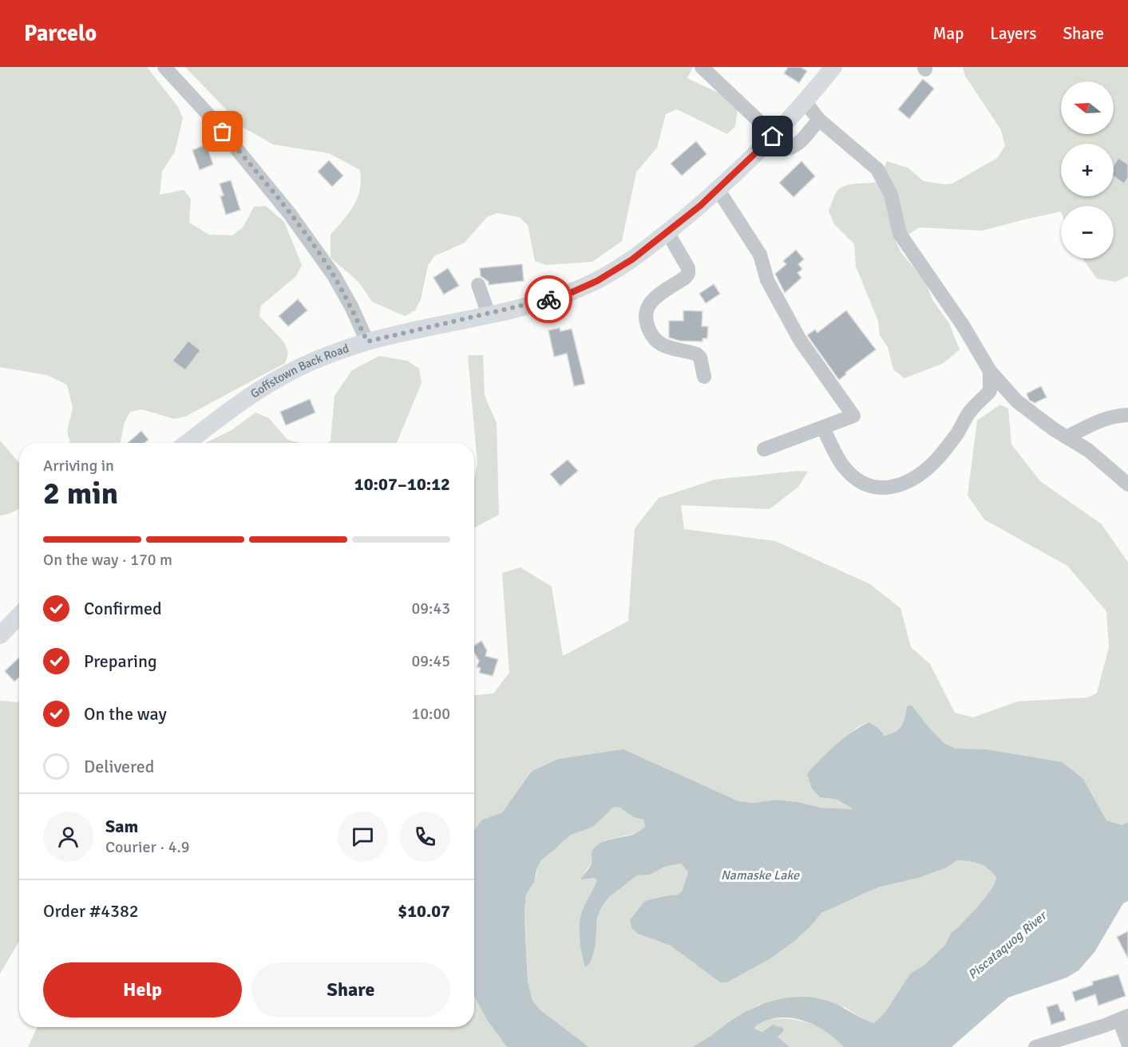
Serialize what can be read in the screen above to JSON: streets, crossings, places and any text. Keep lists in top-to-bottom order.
{
  "streets": {
    "main road": ["Goffstown Back Road"]
  },
  "water": ["Namaske Lake", "Piscataquog River"],
  "north": "left",
  "page": {
    "header": "Parcelo",
    "nav": ["Map", "Layers", "Share"],
    "map_buttons": ["+", "−"],
    "heading": ["2 min", "Arriving in", "10:07–10:12"],
    "panel": [
      "Sam",
      "Courier · 4.9",
      "Order #4382",
      "$10.07"
    ],
    "bar": "On the way · 170 m",
    "list": [
      ["Confirmed", "09:43"],
      ["Preparing", "09:45"],
      ["On the way", "10:00"],
      "Delivered"
    ],
    "buttons": ["Help", "Share"]
  }
}
